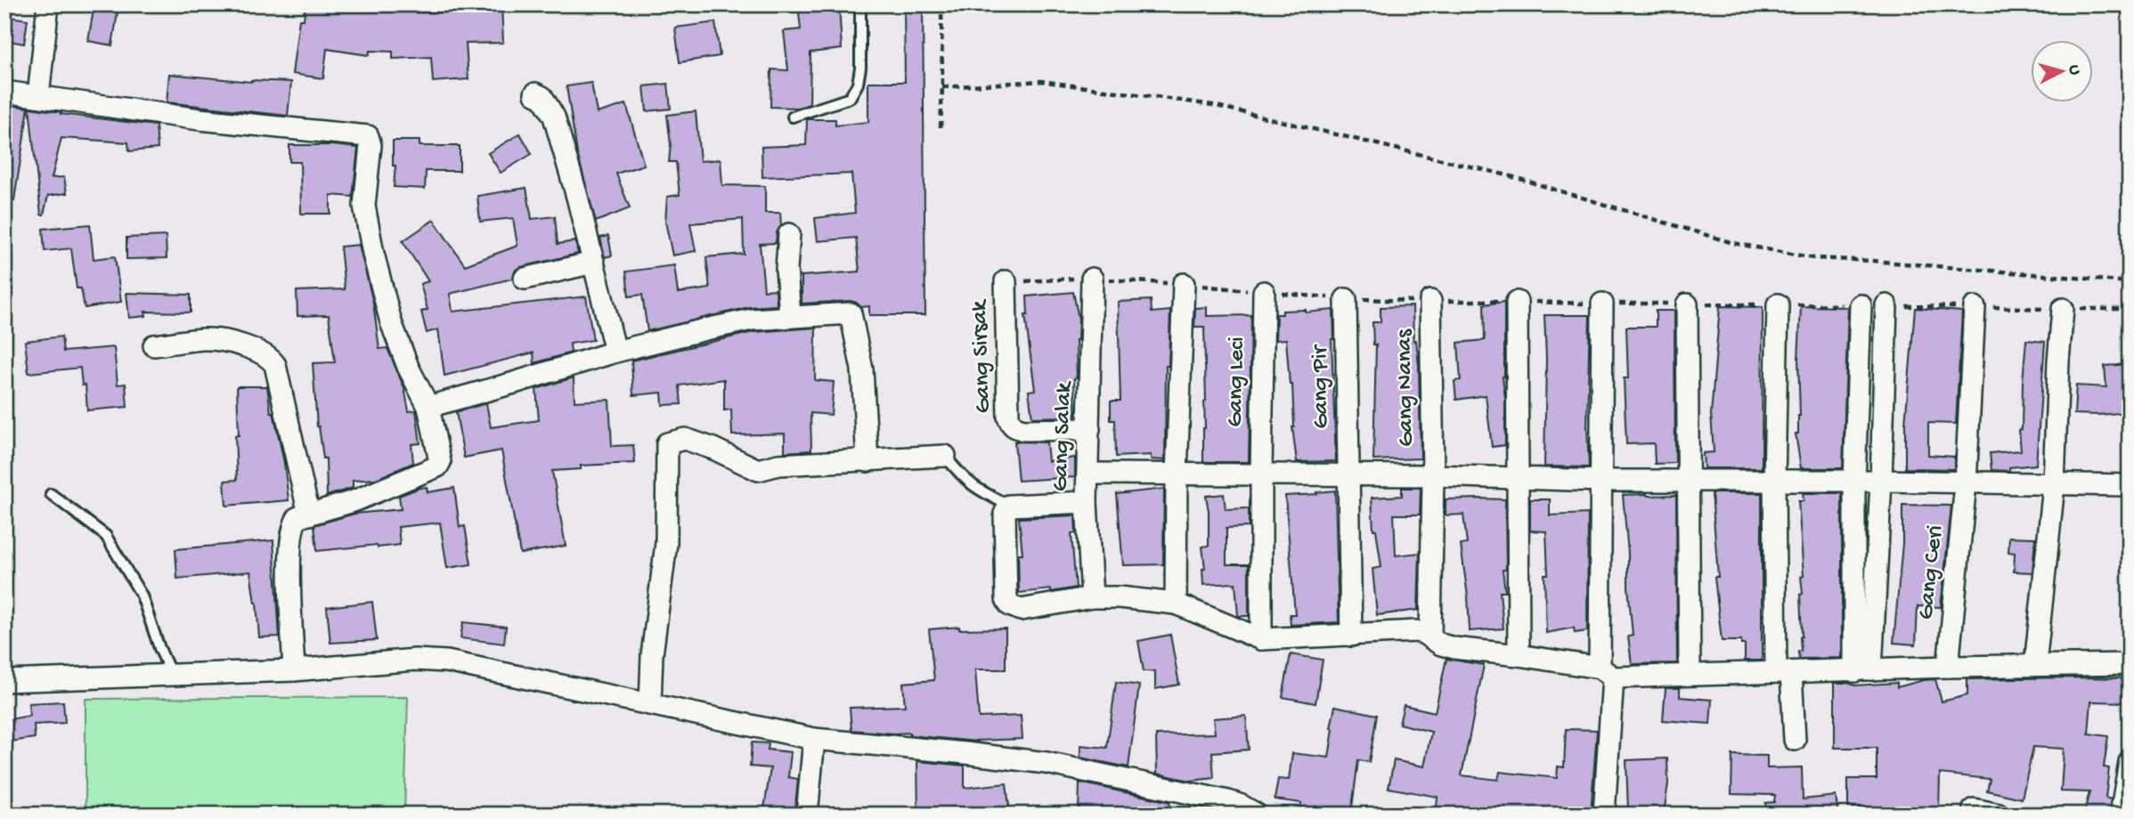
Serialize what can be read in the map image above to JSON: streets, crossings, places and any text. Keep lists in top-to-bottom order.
{
  "streets": {
    "street": [
      "Gang Sirsak",
      "Gang Leci",
      "Gang Pir",
      "Gang Nanas",
      "Gang Salak",
      "Gang Ceri"
    ]
  },
  "crossings": [
    ["Gang Sirsak", "Gang Salak"]
  ],
  "north": "right"
}
